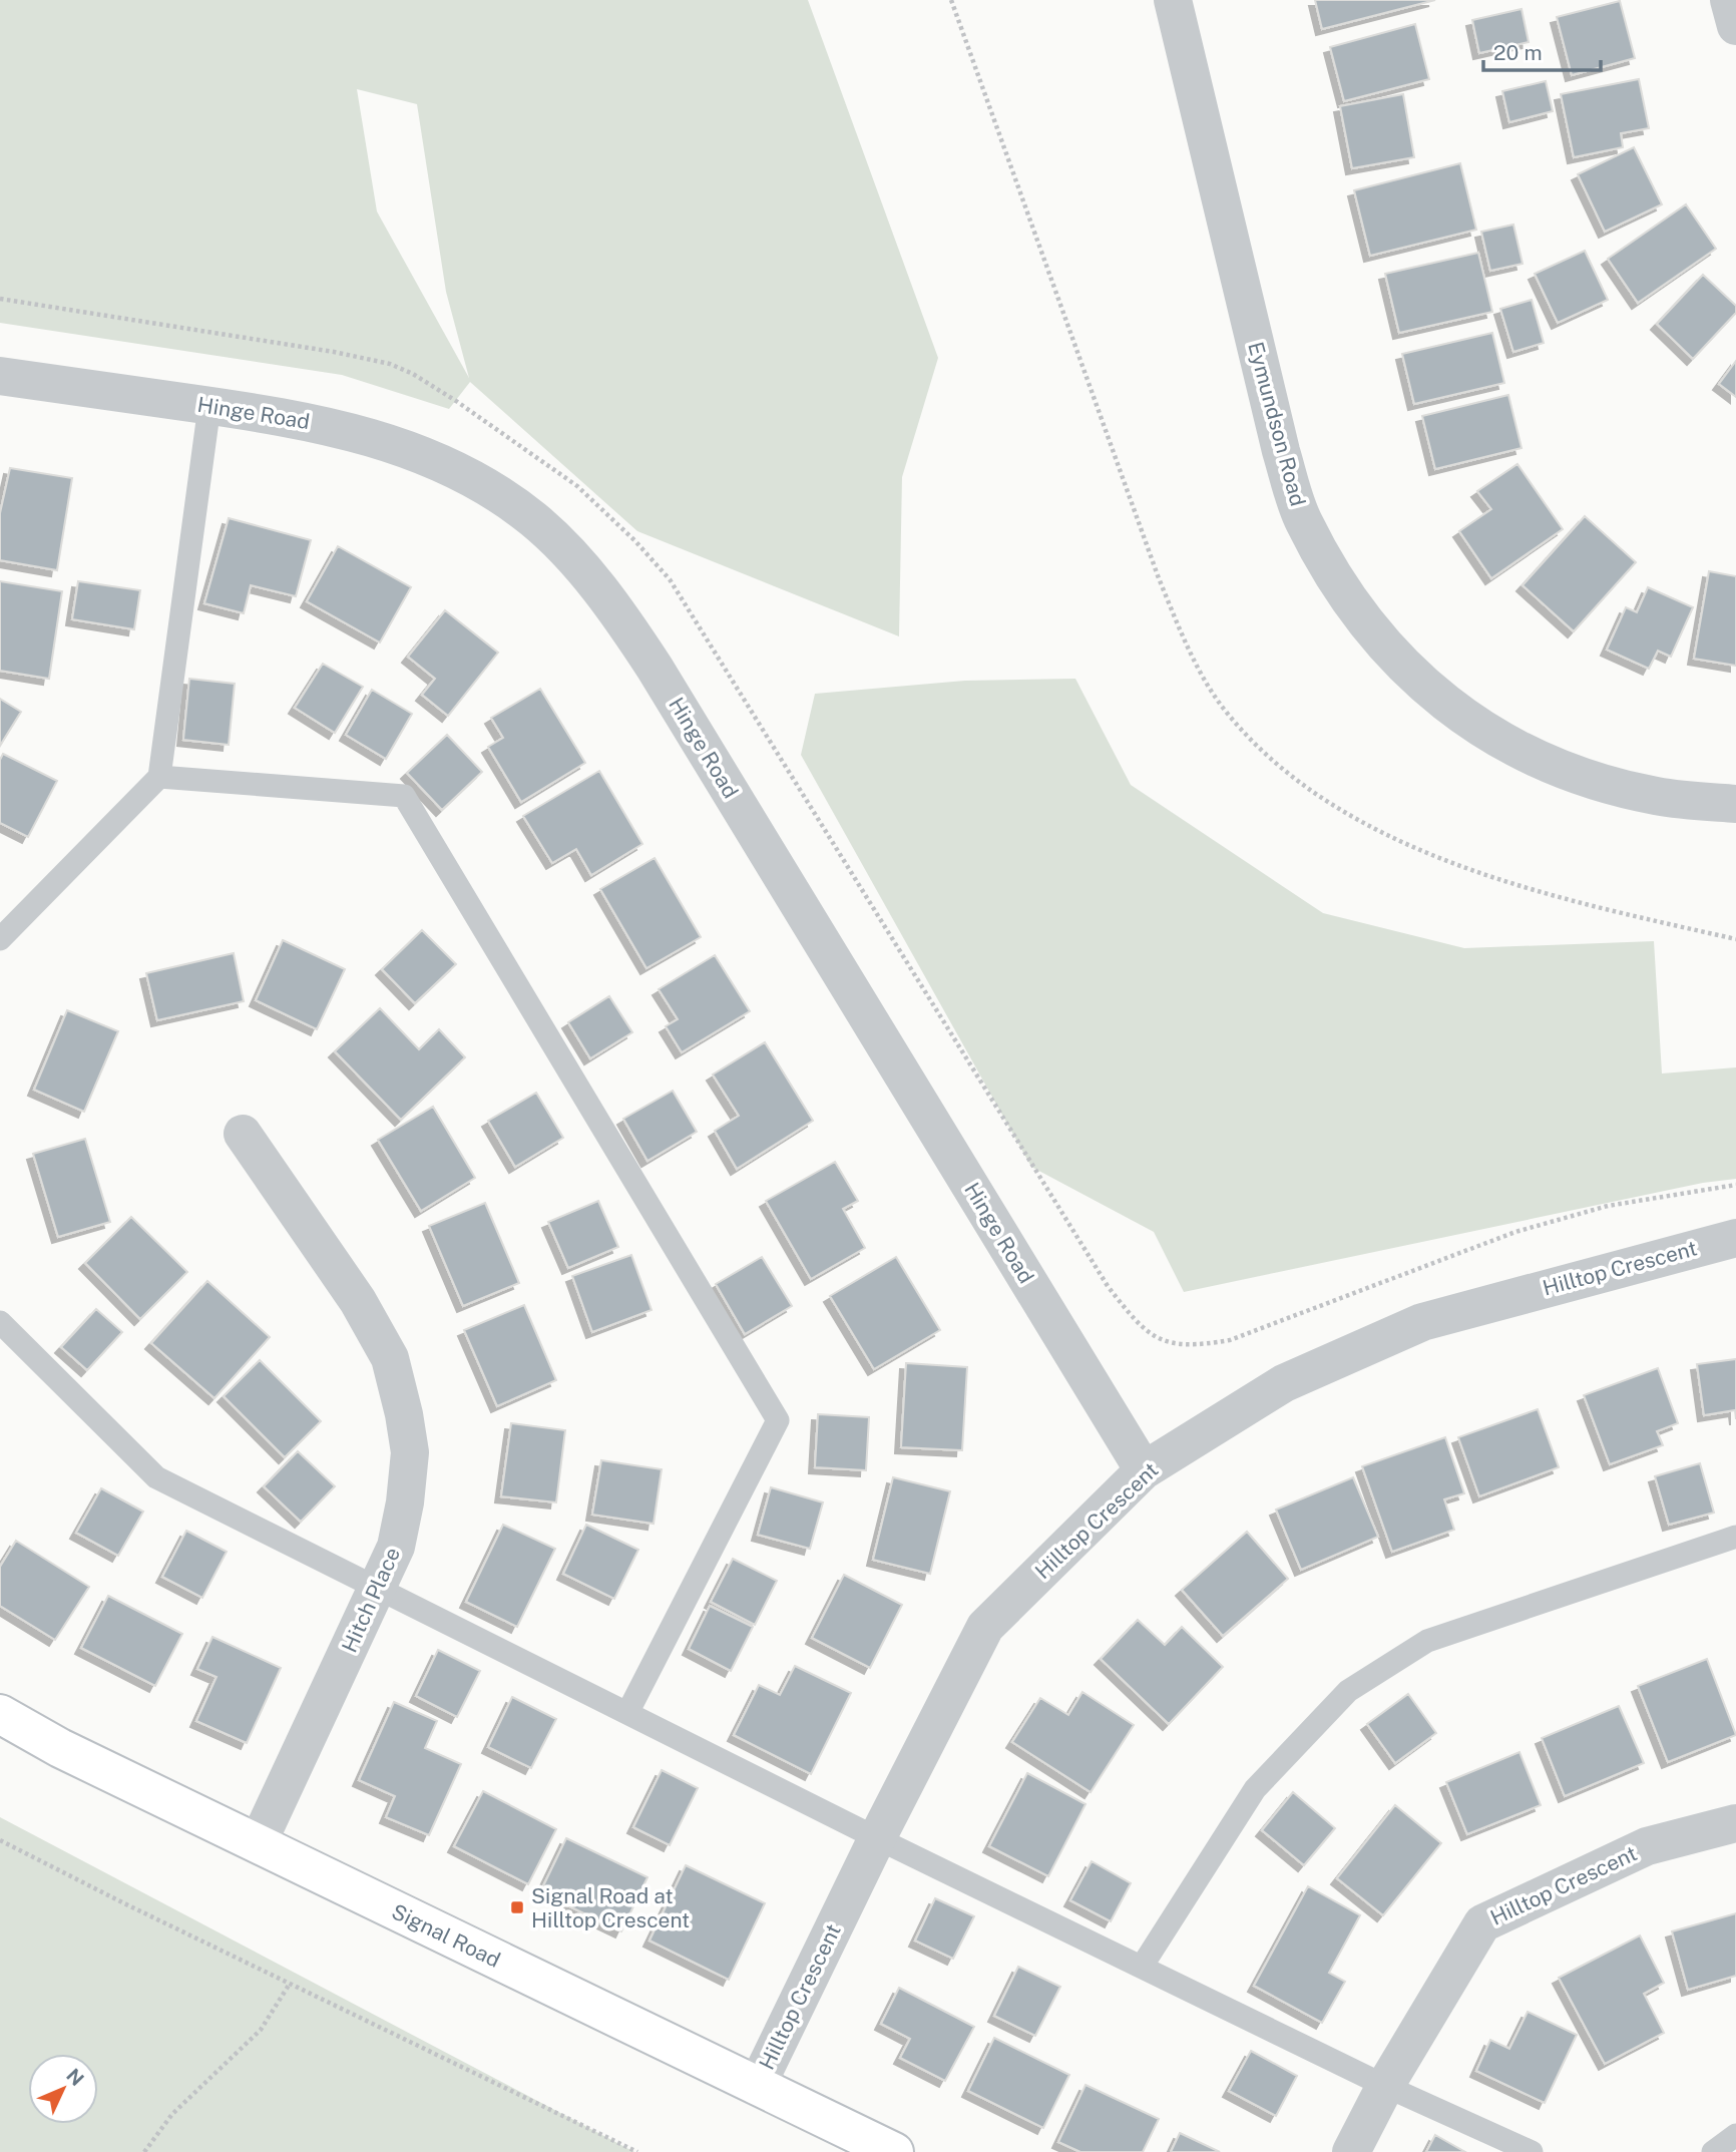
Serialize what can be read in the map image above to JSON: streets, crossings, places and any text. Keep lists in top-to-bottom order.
{
  "streets": {
    "street": [
      "Hinge Road",
      "Eymundson Road",
      "Hilltop Crescent",
      "Hitch Place",
      "Signal Road"
    ]
  },
  "crossings": [
    ["Hinge Road", "Hilltop Crescent"],
    ["Hilltop Crescent", "Signal Road"],
    ["Hitch Place", "Signal Road"]
  ],
  "places": {
    "transit": ["Signal Road at Hilltop Crescent"]
  },
  "scale_bar": "20 m",
  "north": "top right"
}
